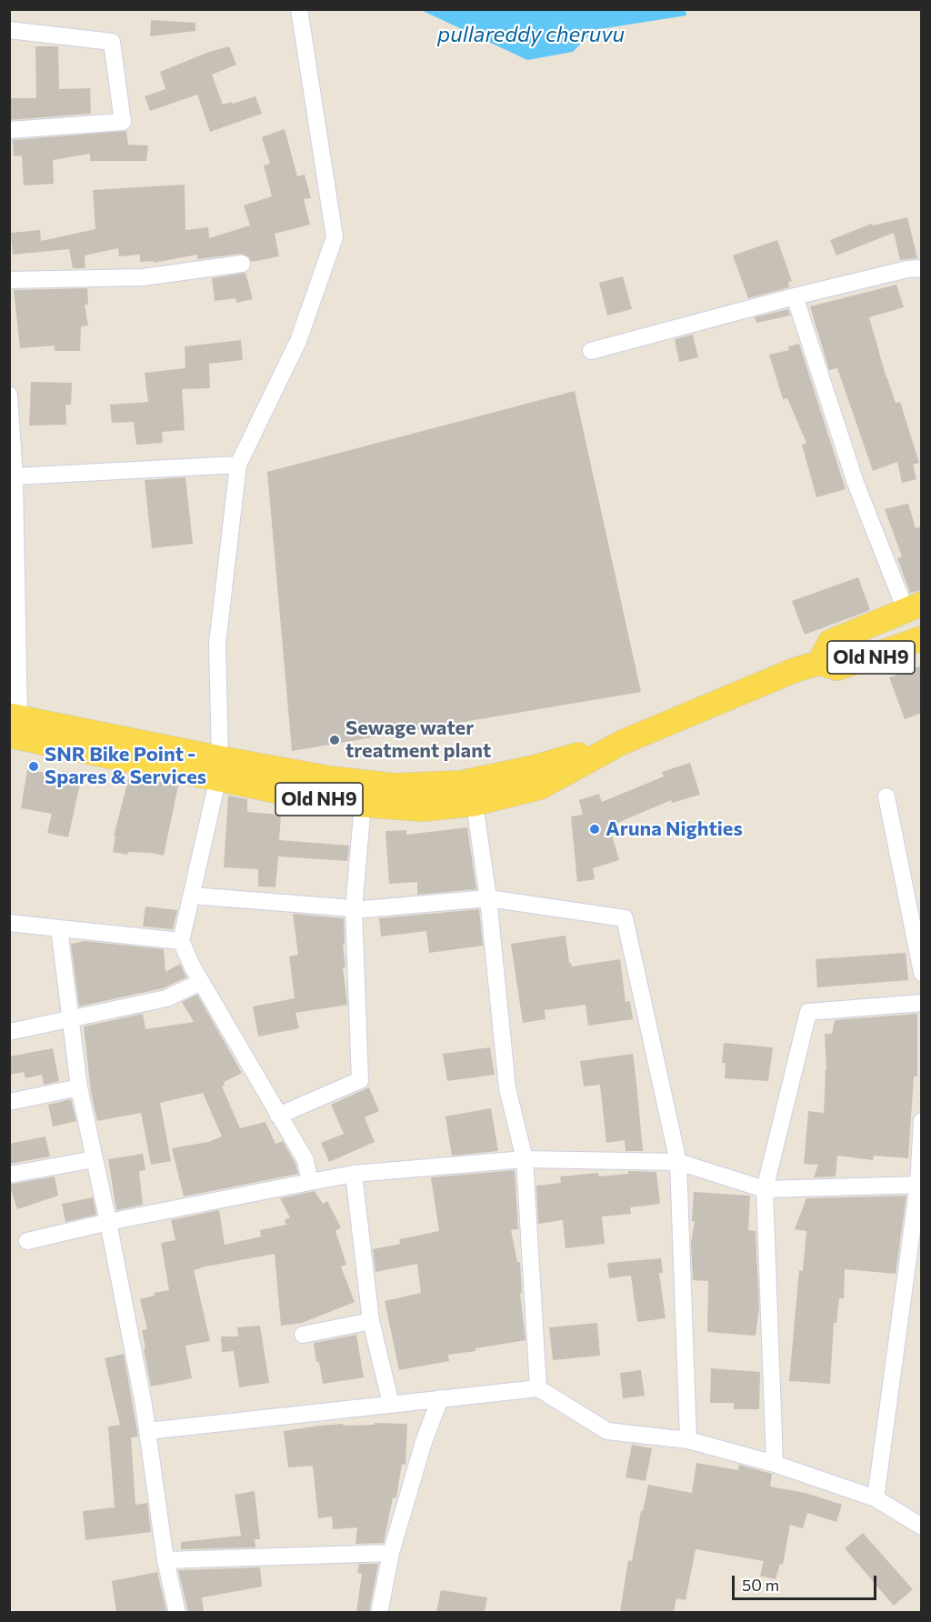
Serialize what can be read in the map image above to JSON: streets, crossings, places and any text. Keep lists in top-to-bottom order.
{
  "streets": {
    "main road": ["Old NH9"]
  },
  "water": ["pullareddy cheruvu"],
  "places": ["Sewage water treatment plant", "SNR Bike Point - Spares & Services", "Aruna Nighties"],
  "scale_bar": "50 m"
}
